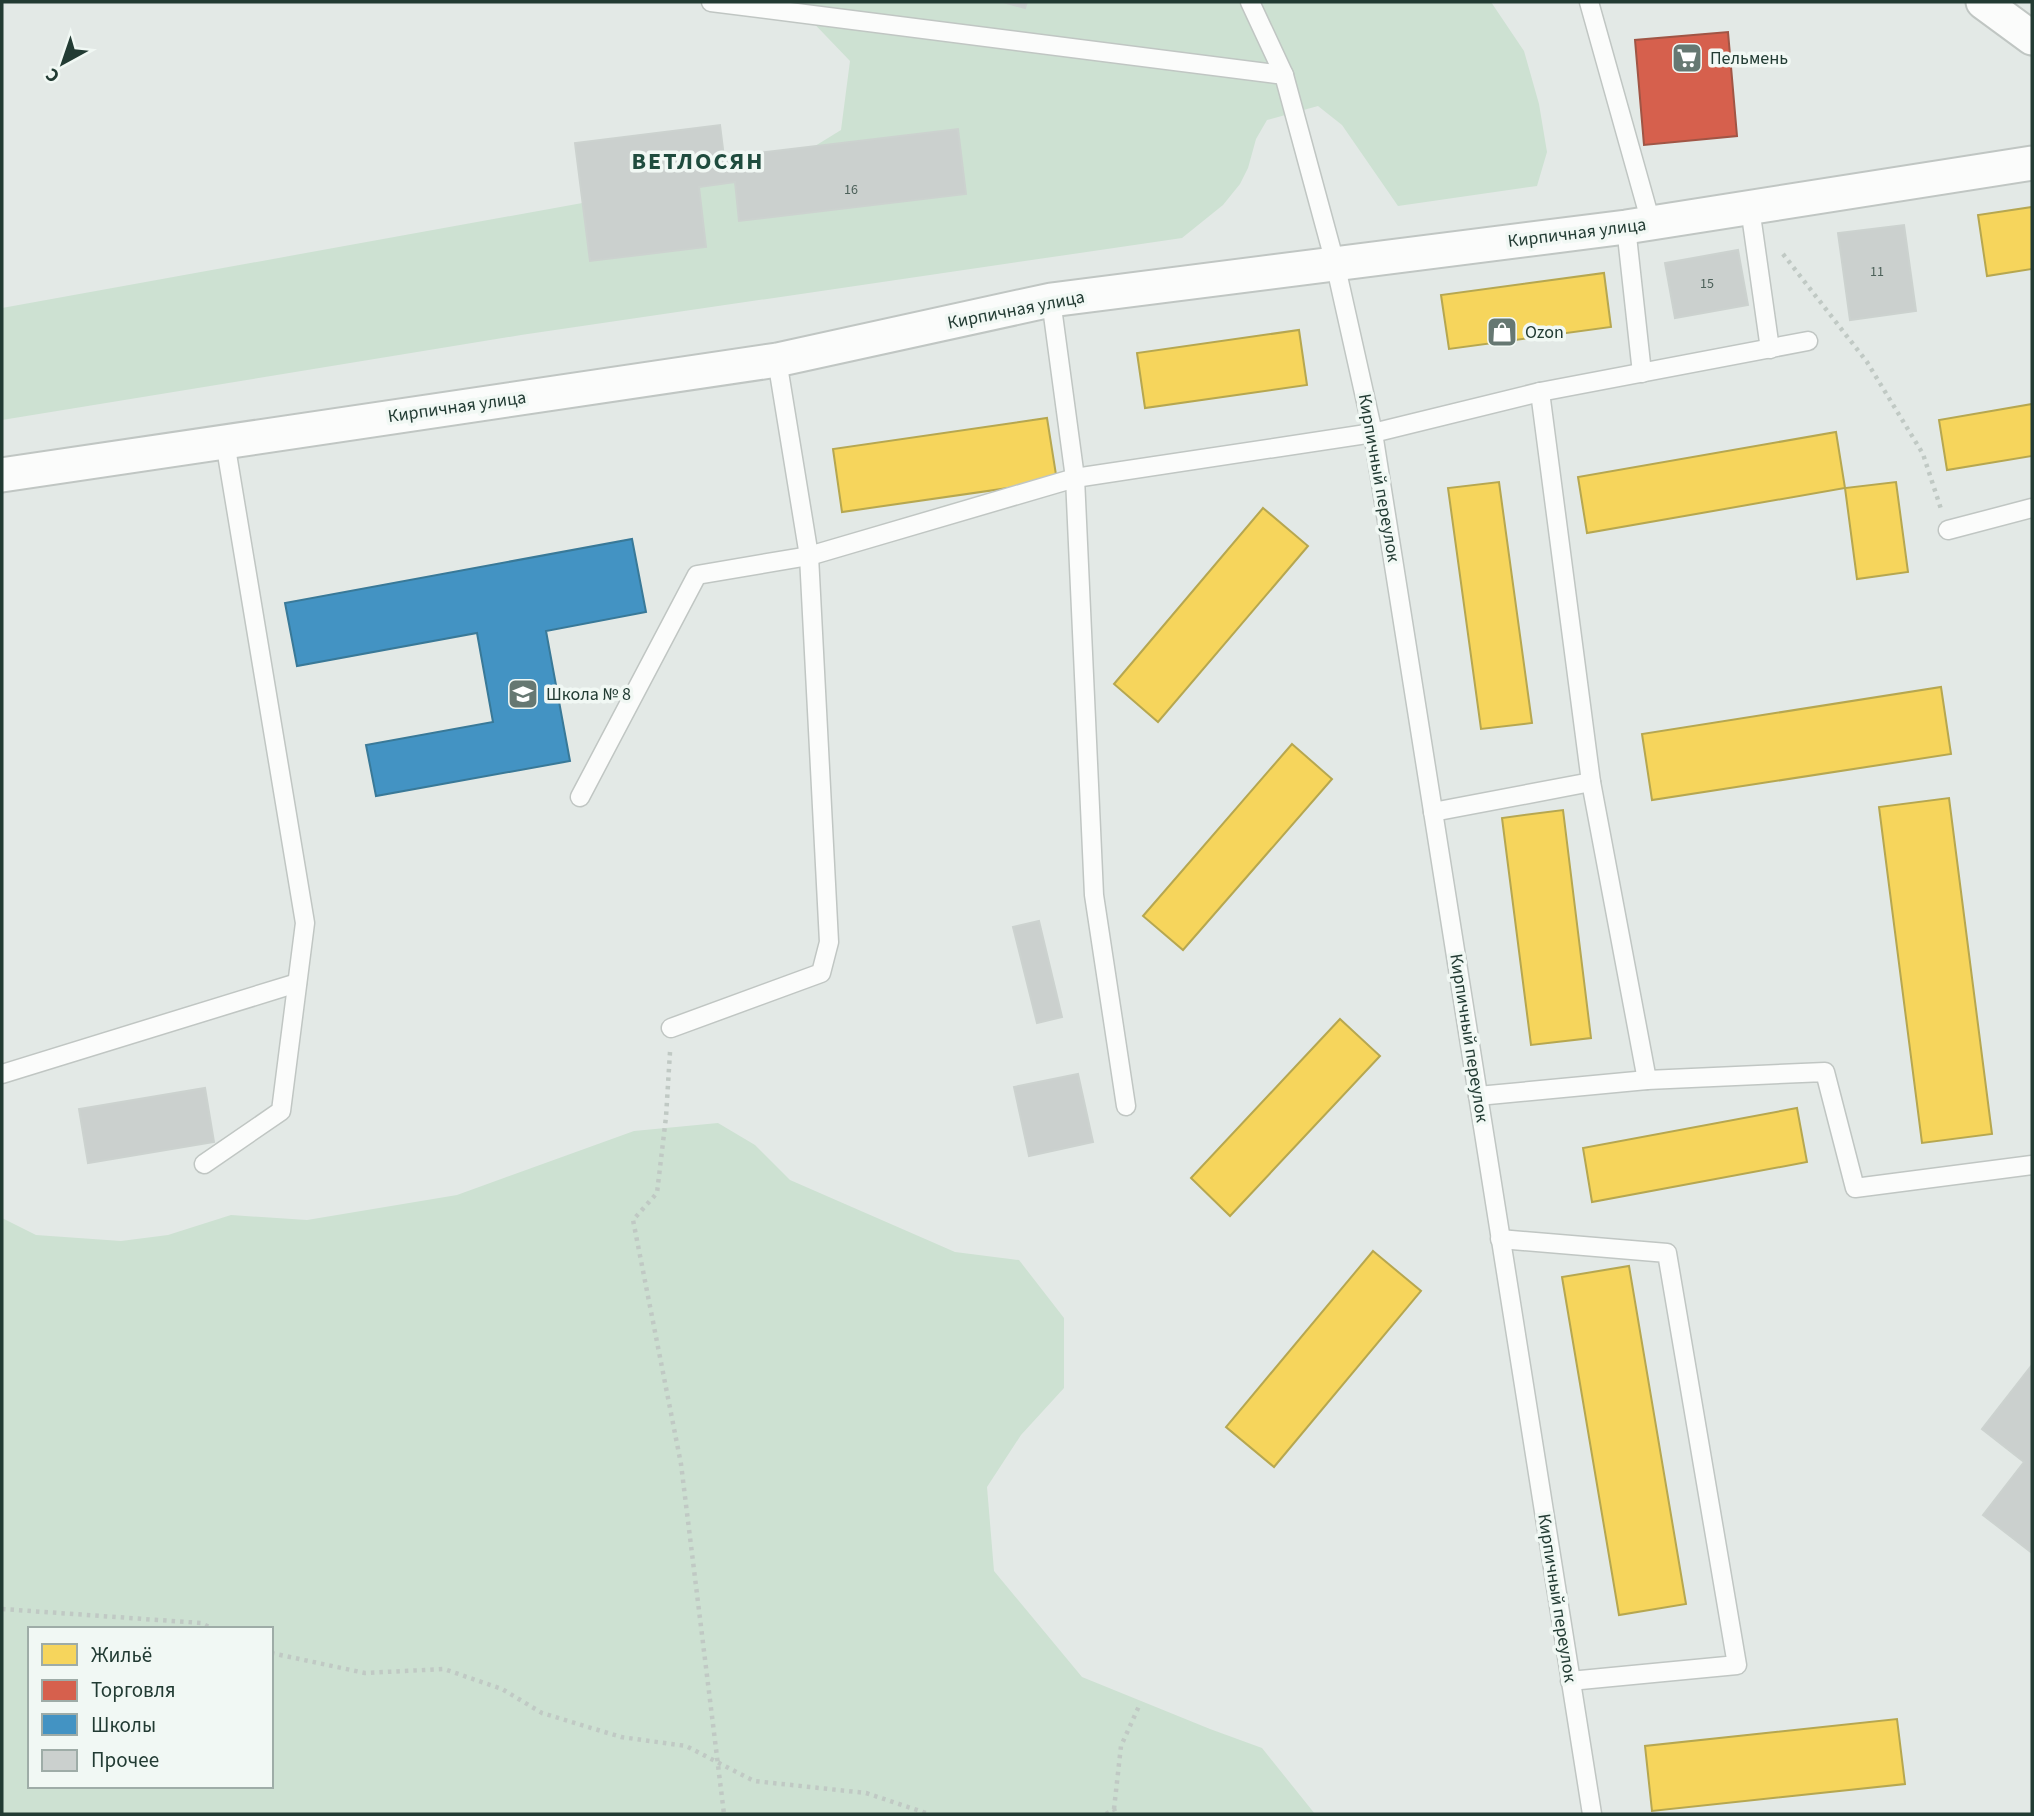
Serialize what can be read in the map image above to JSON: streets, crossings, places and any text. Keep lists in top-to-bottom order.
{
  "streets": {
    "street": ["Кирпичная улица"],
    "lane": ["Кирпичный переулок"]
  },
  "crossings": [
    ["Кирпичная улица", "Кирпичный переулок"]
  ],
  "districts": ["ВЕТЛОСЯН"],
  "places": {
    "supermarket": ["Пельмень"],
    "shop": ["Ozon"],
    "school or university": ["Школа № 8"]
  },
  "house_numbers": ["16", "11", "15"],
  "legend": [
    "Жильё",
    "Торговля",
    "Школы",
    "Прочее"
  ],
  "north": "bottom left"
}
